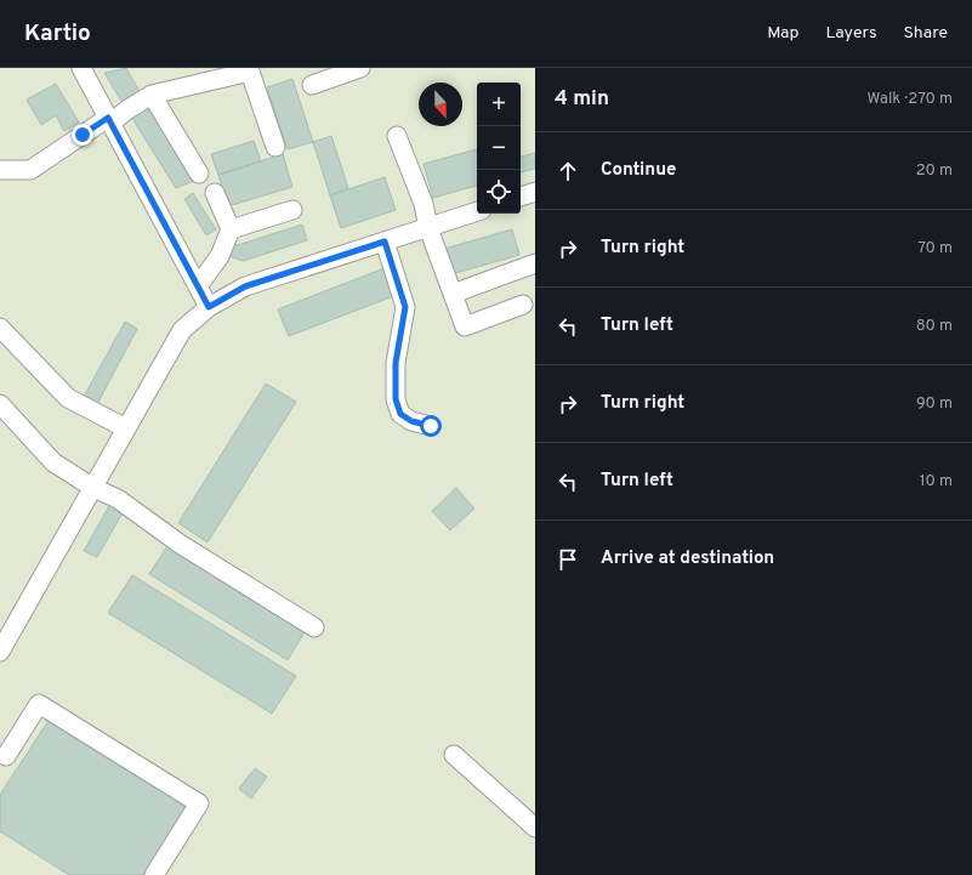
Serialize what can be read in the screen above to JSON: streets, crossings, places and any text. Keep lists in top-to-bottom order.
{
  "north": "bottom",
  "page": {
    "header": "Kartio",
    "nav": ["Map", "Layers", "Share"],
    "heading": ["4 min", "Walk · 270 m"],
    "map_buttons": ["+", "−"],
    "list": [
      ["Continue", "20 m"],
      ["Turn right", "70 m"],
      ["Turn left", "80 m"],
      ["Turn right", "90 m"],
      ["Turn left", "10 m"],
      "Arrive at destination"
    ]
  }
}
